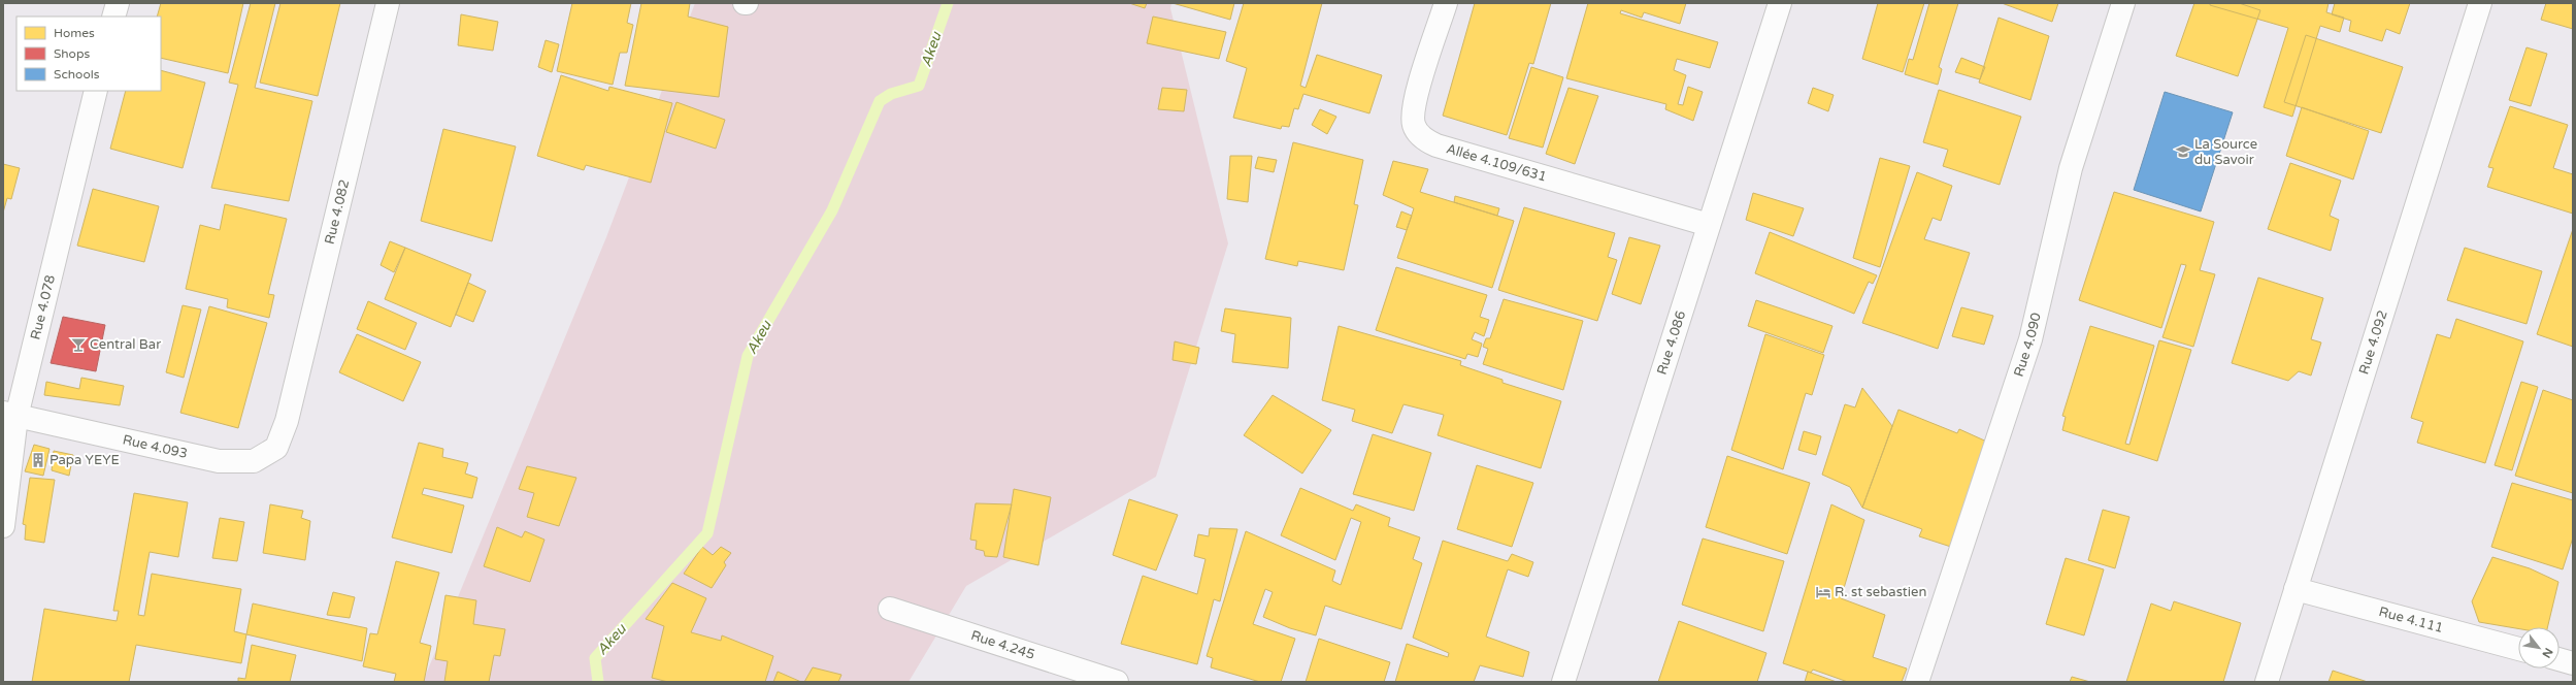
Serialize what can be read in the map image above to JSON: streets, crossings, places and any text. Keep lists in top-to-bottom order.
{
  "streets": {
    "street": [
      "Allée 4.109/631",
      "Rue 4.082",
      "Rue 4.078",
      "Rue 4.086",
      "Rue 4.092",
      "Rue 4.090",
      "Rue 4.093",
      "Rue 4.111",
      "Rue 4.245"
    ]
  },
  "crossings": [
    ["Allée 4.109/631", "Rue 4.086"],
    ["Rue 4.082", "Rue 4.093"],
    ["Rue 4.078", "Rue 4.093"],
    ["Rue 4.092", "Rue 4.111"]
  ],
  "water": ["Akeu"],
  "places": {
    "school or university": ["La Source du Savoir"],
    "bar": ["Central Bar"],
    "building": ["Papa YEYE"],
    "hotel": ["R. st sebastien"]
  },
  "legend": ["Homes", "Shops", "Schools"],
  "north": "bottom right"
}
